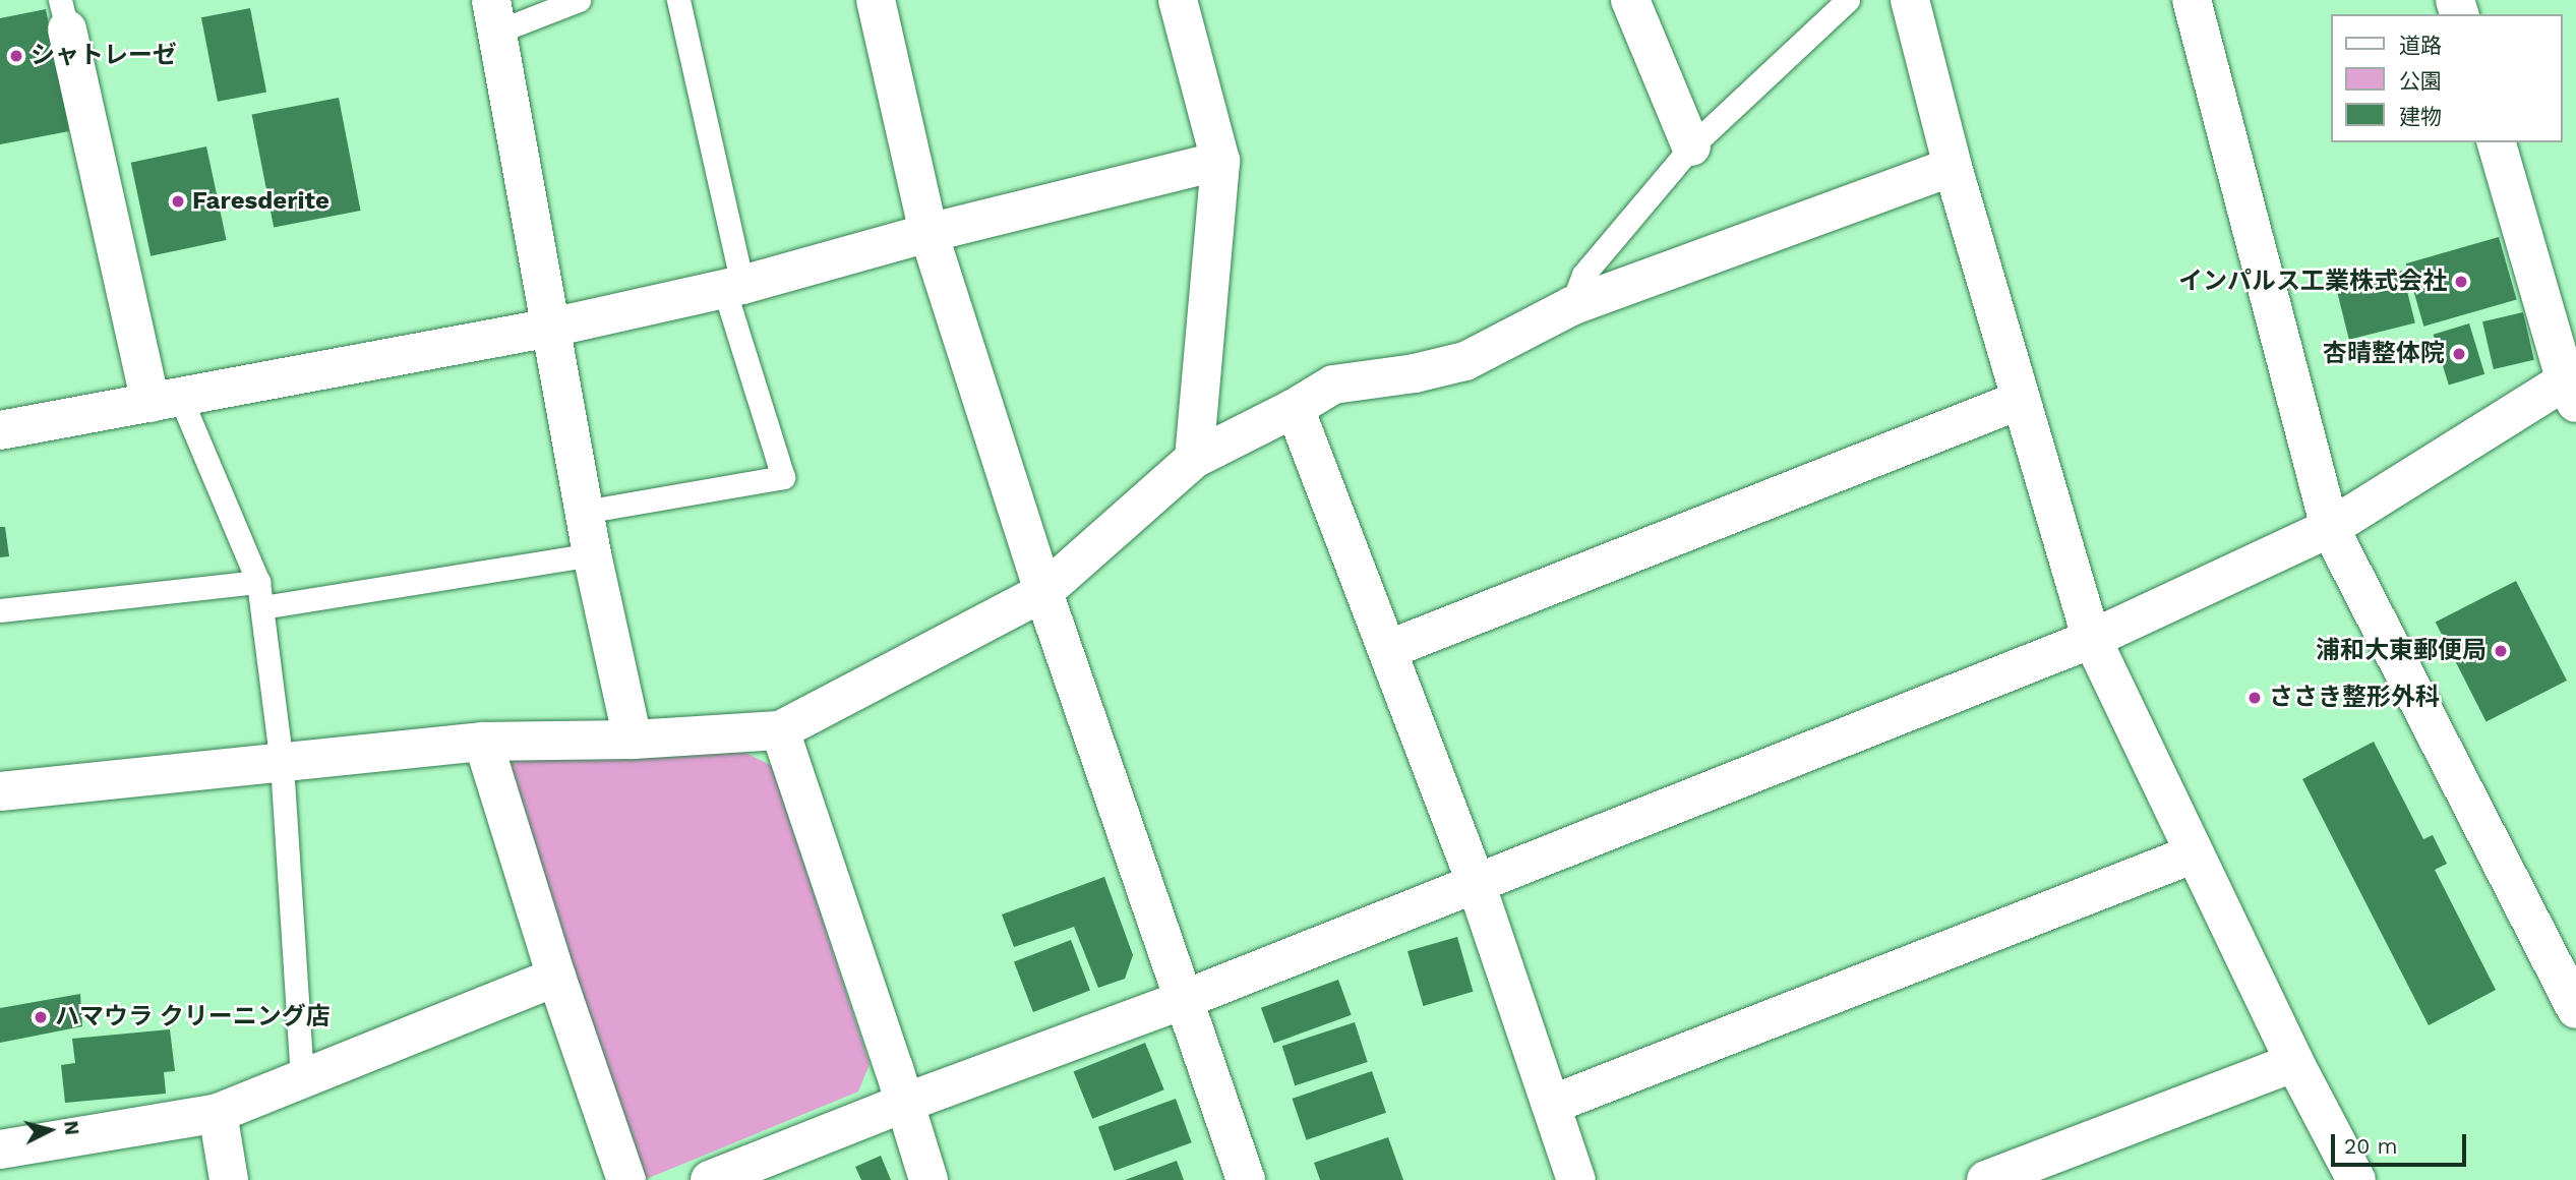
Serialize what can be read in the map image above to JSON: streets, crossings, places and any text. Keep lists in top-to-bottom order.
{
  "places": [
    "シャトレーゼ",
    "Faresderite",
    "インパルス工業株式会社",
    "杏晴整体院",
    "浦和大東郵便局",
    "ささき整形外科",
    "ハマウラ クリーニング店"
  ],
  "legend": ["道路", "公園", "建物"],
  "scale_bar": "20 m",
  "north": "right"
}
